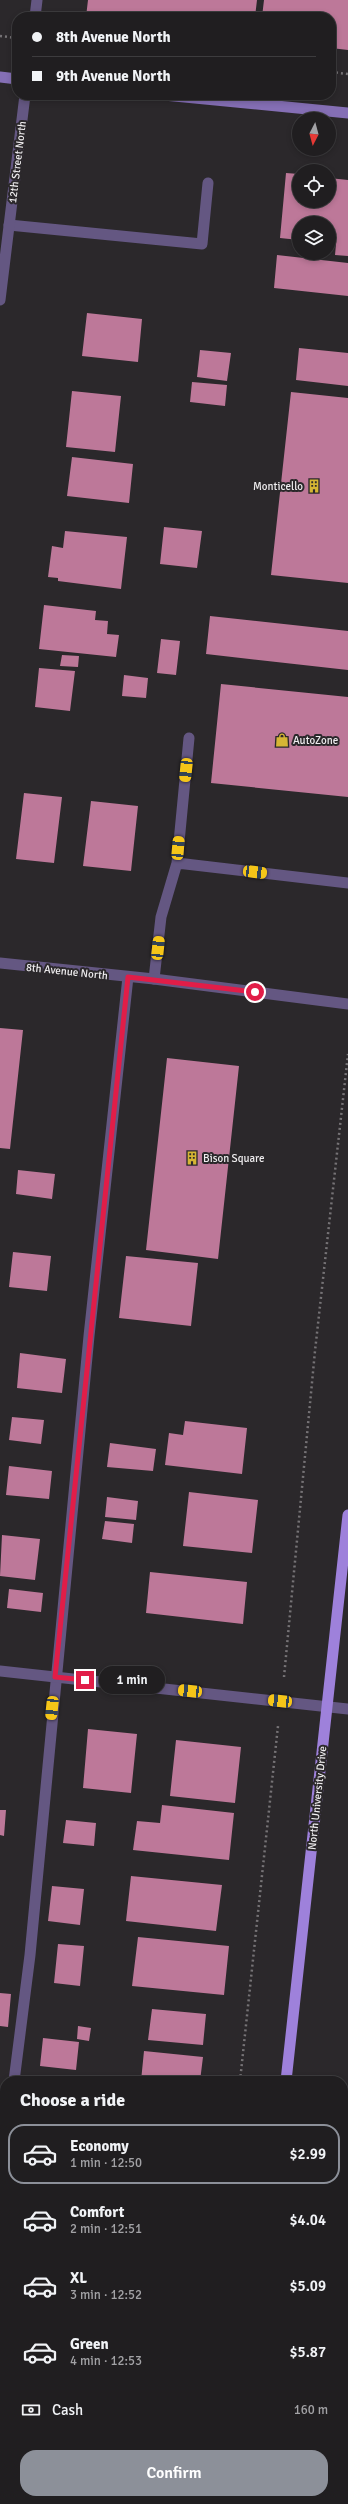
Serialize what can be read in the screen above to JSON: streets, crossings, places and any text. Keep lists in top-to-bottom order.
{
  "streets": {
    "main road": ["North University Drive"],
    "street": ["12th Street North", "8th Avenue North"]
  },
  "places": {
    "building": ["Monticello", "Bison Square"],
    "shop": ["AutoZone"]
  },
  "north": "bottom",
  "page": {
    "banner": ["8th Avenue North", "9th Avenue North"],
    "bubble": "1 min",
    "heading": "Choose a ride",
    "list": [
      {
        "name": "Economy",
        "note": "1 min · 12:50",
        "value": "$2.99"
      },
      {
        "name": "Comfort",
        "note": "2 min · 12:51",
        "value": "$4.04"
      },
      {
        "name": "XL",
        "note": "3 min · 12:52",
        "value": "$5.09"
      },
      {
        "name": "Green",
        "note": "4 min · 12:53",
        "value": "$5.87"
      }
    ],
    "pay": ["Cash", "160 m"],
    "buttons": "Confirm"
  }
}
